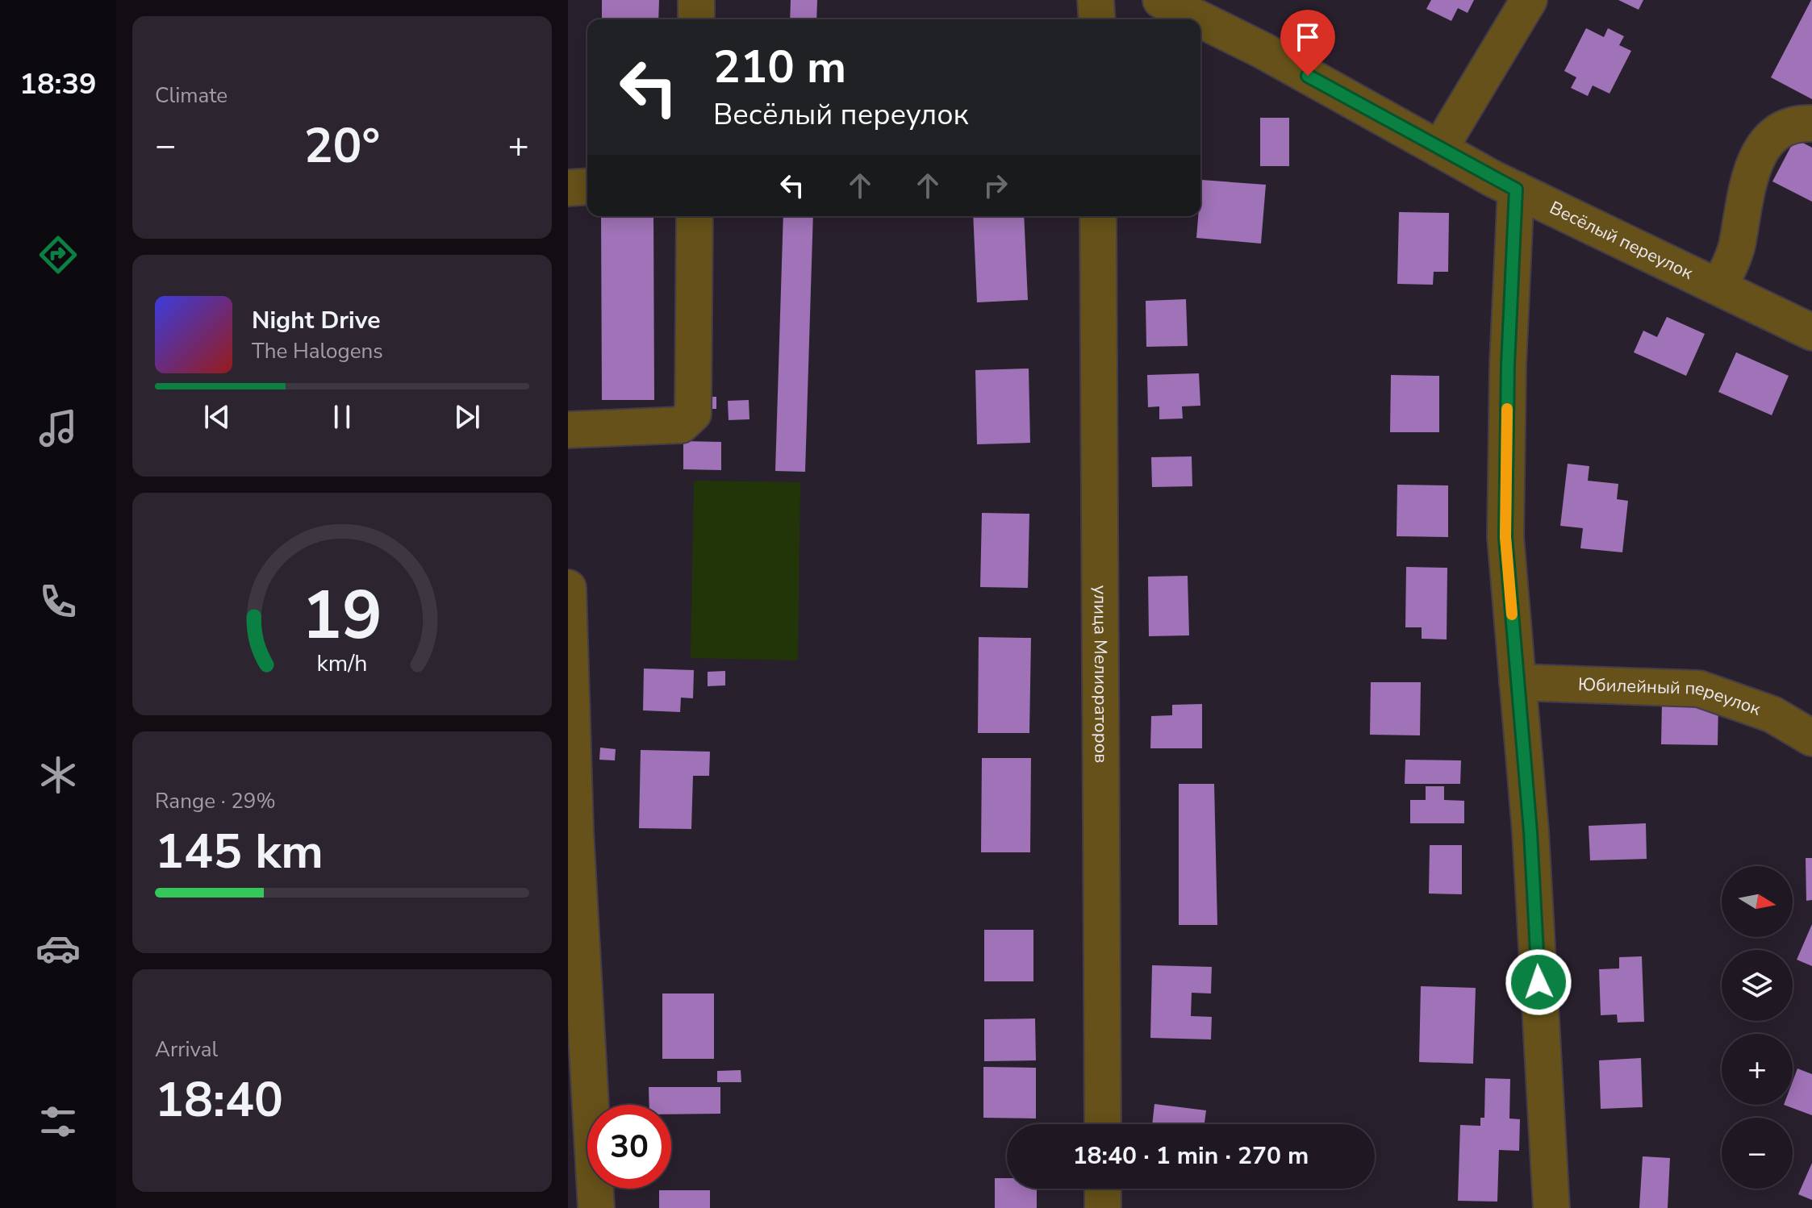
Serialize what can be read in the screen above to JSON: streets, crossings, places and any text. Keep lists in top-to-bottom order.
{
  "streets": {
    "street": ["Весёлый переулок", "улица Мелиораторов", "Юбилейный переулок"]
  },
  "north": "right",
  "page": {
    "tabs": "18:39",
    "tile": [
      "Climate",
      ["Range · 29%", "145 km"],
      ["Arrival", "18:40"]
    ],
    "turn": ["210 m", "Весёлый переулок"],
    "heat": ["−", "20°", "+"],
    "song": ["Night Drive", "The Halogens"],
    "map_buttons": ["+", "−"],
    "limit": "30",
    "trip": "18:40 · 1 min · 270 m",
    "gauge": ["19", "km/h"]
  }
}
